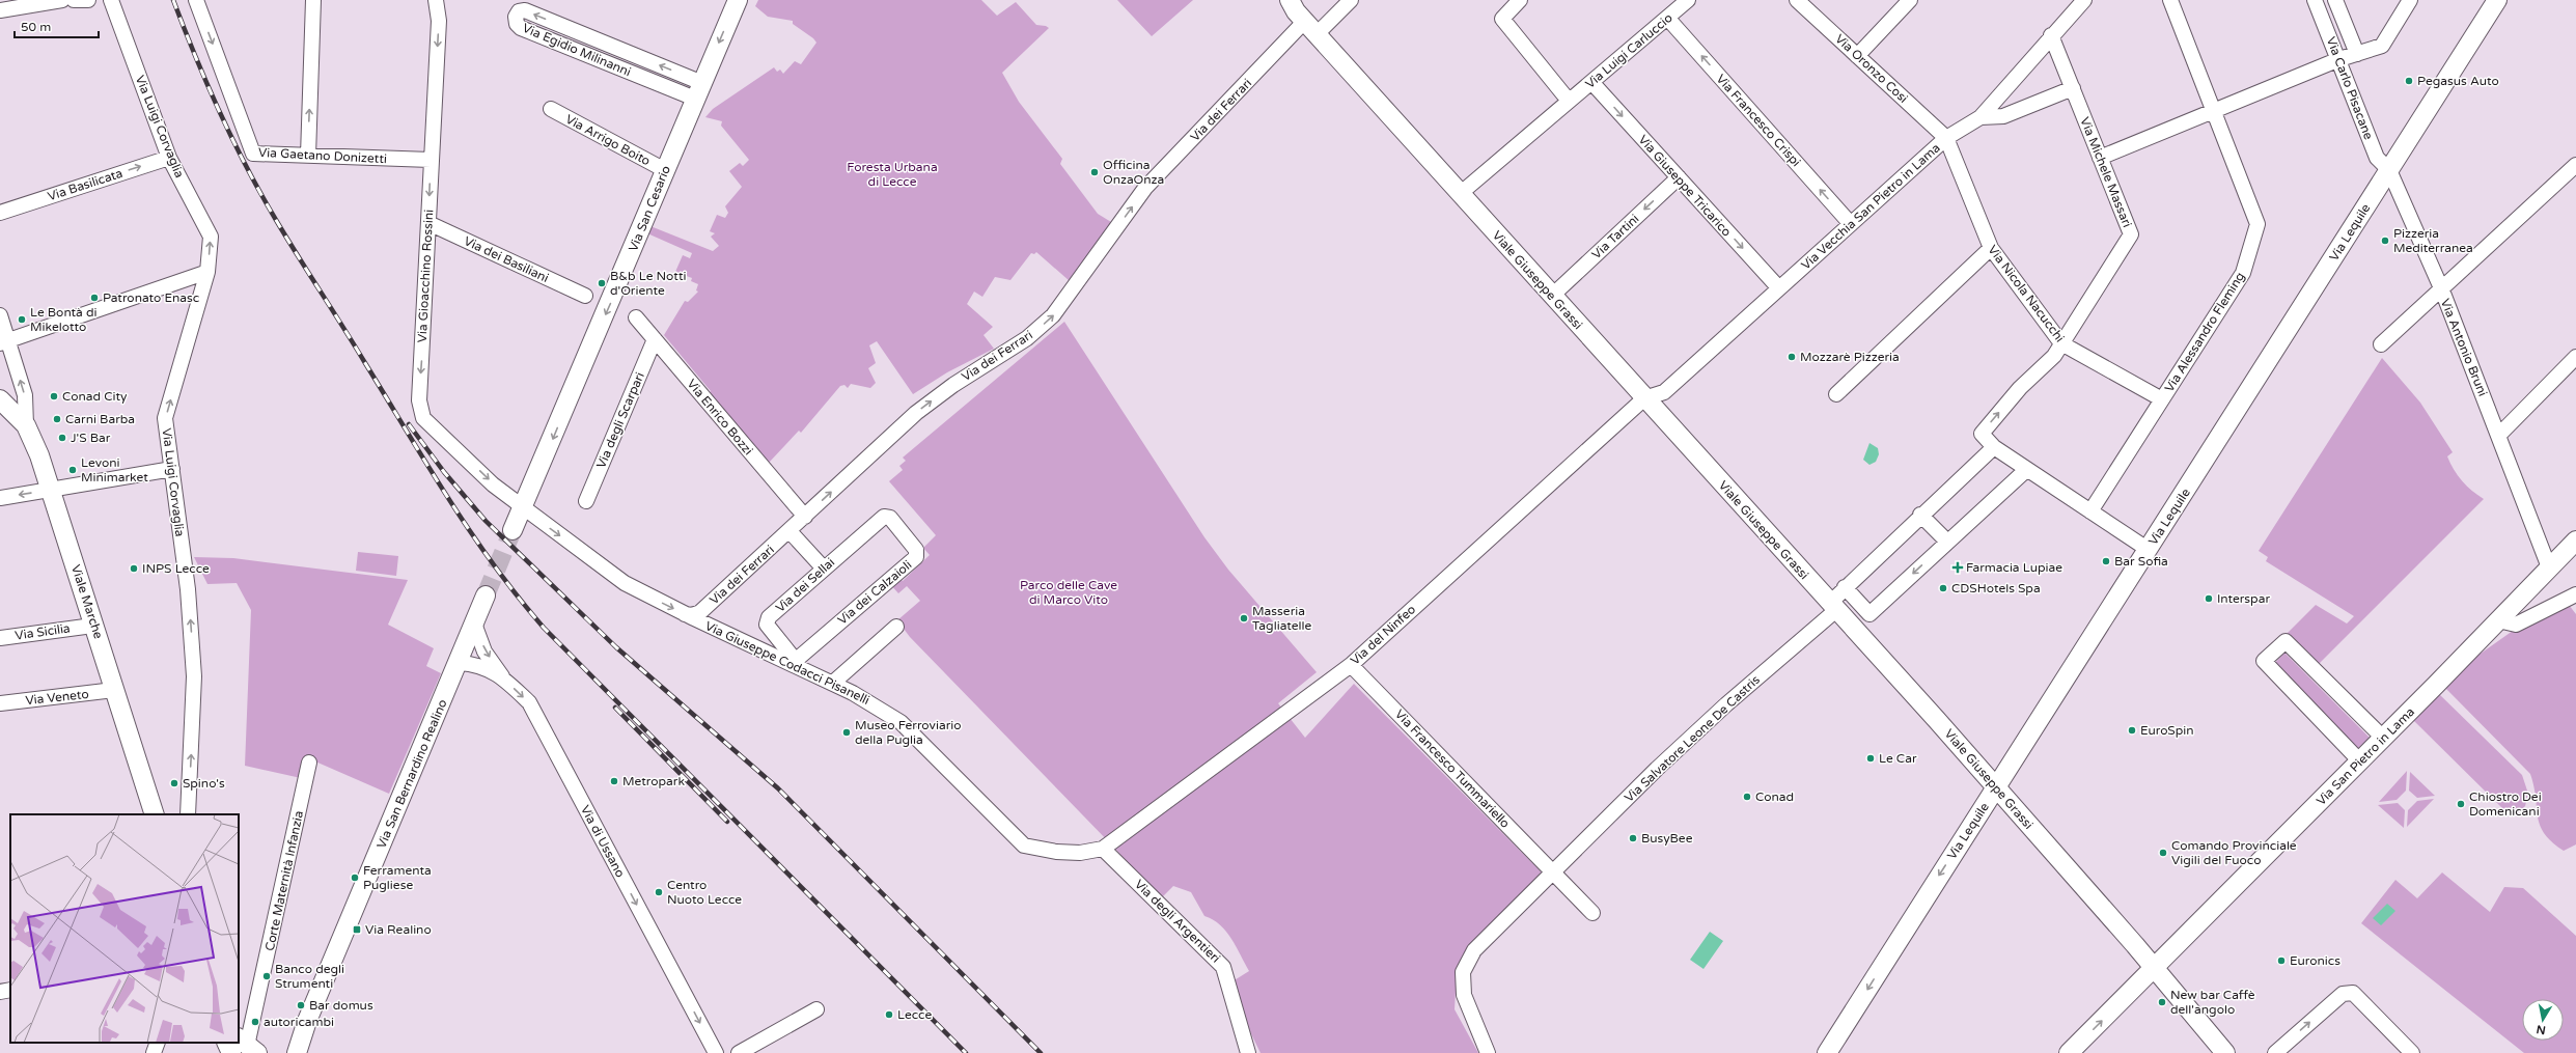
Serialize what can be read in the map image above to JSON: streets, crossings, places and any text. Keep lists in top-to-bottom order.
{
  "streets": {
    "main road": [
      "Via San Cesario",
      "Via Lequile",
      "Viale Giuseppe Grassi",
      "Viale Marche",
      "Via San Pietro in Lama",
      "Via San Bernardino Realino"
    ],
    "street": [
      "Via Egidio Milinanni",
      "Via Luigi Carluccio",
      "Via Oronzo Cosi",
      "Via Carlo Pisacane",
      "Via dei Ferrari",
      "Via Francesco Crispi",
      "Via Luigi Corvaglia",
      "Via Arrigo Boito",
      "Via Gaetano Donizetti",
      "Via Michele Massari",
      "Via Basilicata",
      "Via Giuseppe Tricarico",
      "Via Vecchia San Pietro in Lama",
      "Via Tartini",
      "Via dei Basiliani",
      "Via Gioacchino Rossini",
      "Via Nicola Nacucchi",
      "Via Alessandro Fleming",
      "Via Antonio Bruni",
      "Via Enrico Bozzi",
      "Via degli Scarpari",
      "Via dei Sellai",
      "Via dei Calzaioli",
      "Via Sicilia",
      "Via del Ninfeo",
      "Via Giuseppe Codacci Pisanelli",
      "Via Veneto",
      "Via Salvatore Leone De Castris",
      "Via Francesco Tummariello",
      "Via di Ussano",
      "Corte Maternità Infanzia",
      "Via degli Argentieri"
    ]
  },
  "crossings": [
    ["Via Egidio Milinanni", "Via San Cesario"],
    ["Via Luigi Carluccio", "Via Francesco Crispi"],
    ["Via Luigi Carluccio", "Via Giuseppe Tricarico"],
    ["Via Luigi Carluccio", "Viale Giuseppe Grassi"],
    ["Via Oronzo Cosi", "Via Vecchia San Pietro in Lama"],
    ["Via Oronzo Cosi", "Via Nicola Nacucchi"],
    ["Via Carlo Pisacane", "Via Lequile"],
    ["Via Carlo Pisacane", "Via Antonio Bruni"],
    ["Via dei Ferrari", "Viale Giuseppe Grassi"],
    ["Via dei Ferrari", "Via Enrico Bozzi"],
    ["Via dei Ferrari", "Via Giuseppe Codacci Pisanelli"],
    ["Via Francesco Crispi", "Via Vecchia San Pietro in Lama"],
    ["Via Luigi Corvaglia", "Via Basilicata"],
    ["Via Arrigo Boito", "Via San Cesario"],
    ["Via Gaetano Donizetti", "Via Gioacchino Rossini"],
    ["Via Michele Massari", "Via Vecchia San Pietro in Lama"],
    ["Via Michele Massari", "Via Nicola Nacucchi"],
    ["Via Giuseppe Tricarico", "Via Vecchia San Pietro in Lama"],
    ["Via Giuseppe Tricarico", "Via Tartini"],
    ["Via Vecchia San Pietro in Lama", "Viale Giuseppe Grassi"],
    ["Via Vecchia San Pietro in Lama", "Via Nicola Nacucchi"],
    ["Via Vecchia San Pietro in Lama", "Via del Ninfeo"],
    ["Via San Cesario", "Via Gioacchino Rossini"],
    ["Via San Cesario", "Via Giuseppe Codacci Pisanelli"],
    ["Via Lequile", "Viale Giuseppe Grassi"],
    ["Via Tartini", "Viale Giuseppe Grassi"],
    ["Via dei Basiliani", "Via Gioacchino Rossini"],
    ["Via Gioacchino Rossini", "Via Giuseppe Codacci Pisanelli"],
    ["Viale Giuseppe Grassi", "Via del Ninfeo"],
    ["Viale Giuseppe Grassi", "Via Salvatore Leone De Castris"],
    ["Viale Giuseppe Grassi", "Via San Pietro in Lama"],
    ["Via Nicola Nacucchi", "Via Alessandro Fleming"],
    ["Via Antonio Bruni", "Via San Pietro in Lama"],
    ["Via Enrico Bozzi", "Via degli Scarpari"],
    ["Via dei Sellai", "Via dei Calzaioli"],
    ["Via dei Sellai", "Via Giuseppe Codacci Pisanelli"],
    ["Via dei Calzaioli", "Via Giuseppe Codacci Pisanelli"],
    ["Viale Marche", "Via Sicilia"],
    ["Viale Marche", "Via Veneto"],
    ["Via del Ninfeo", "Via Giuseppe Codacci Pisanelli"],
    ["Via del Ninfeo", "Via Francesco Tummariello"],
    ["Via del Ninfeo", "Via degli Argentieri"],
    ["Via Giuseppe Codacci Pisanelli", "Via degli Argentieri"],
    ["Via Salvatore Leone De Castris", "Via Francesco Tummariello"],
    ["Via San Bernardino Realino", "Via di Ussano"]
  ],
  "one_way": [
    "Via dei Ferrari",
    "Via Francesco Crispi",
    "Via Luigi Corvaglia",
    "Via Gaetano Donizetti",
    "Via Giuseppe Tricarico",
    "Via San Cesario",
    "Via Tartini",
    "Via Gioacchino Rossini",
    "Via di Ussano"
  ],
  "parks": ["Foresta Urbana di Lecce", "Parco delle Cave di Marco Vito"],
  "places": {
    "other": [
      "Pegasus Auto",
      "Officina OnzaOnza",
      "Pizzeria Mediterranea",
      "B&b Le Notti d'Oriente",
      "Patronato Enasc",
      "Le Bontà di Mikelotto",
      "Mozzarè Pizzeria",
      "Conad City",
      "Carni Barba",
      "J'S Bar",
      "Levoni Minimarket",
      "Bar Sofia",
      "INPS Lecce",
      "CDSHotels Spa",
      "Interspar",
      "Masseria Tagliatelle",
      "EuroSpin",
      "Museo Ferroviario della Puglia",
      "Le Car",
      "Metropark",
      "Spino's",
      "Conad",
      "Chiostro Dei Domenicani",
      "BusyBee",
      "Comando Provinciale Vigili del Fuoco",
      "Ferramenta Pugliese",
      "Centro Nuoto Lecce",
      "Euronics",
      "Banco degli Strumenti",
      "New bar Caffè dell'angolo",
      "Bar domus",
      "Lecce",
      "autoricambi"
    ],
    "health": ["Farmacia Lupiae"],
    "transit": ["Via Realino"]
  },
  "scale_bar": "50 m",
  "north": "bottom"
}
